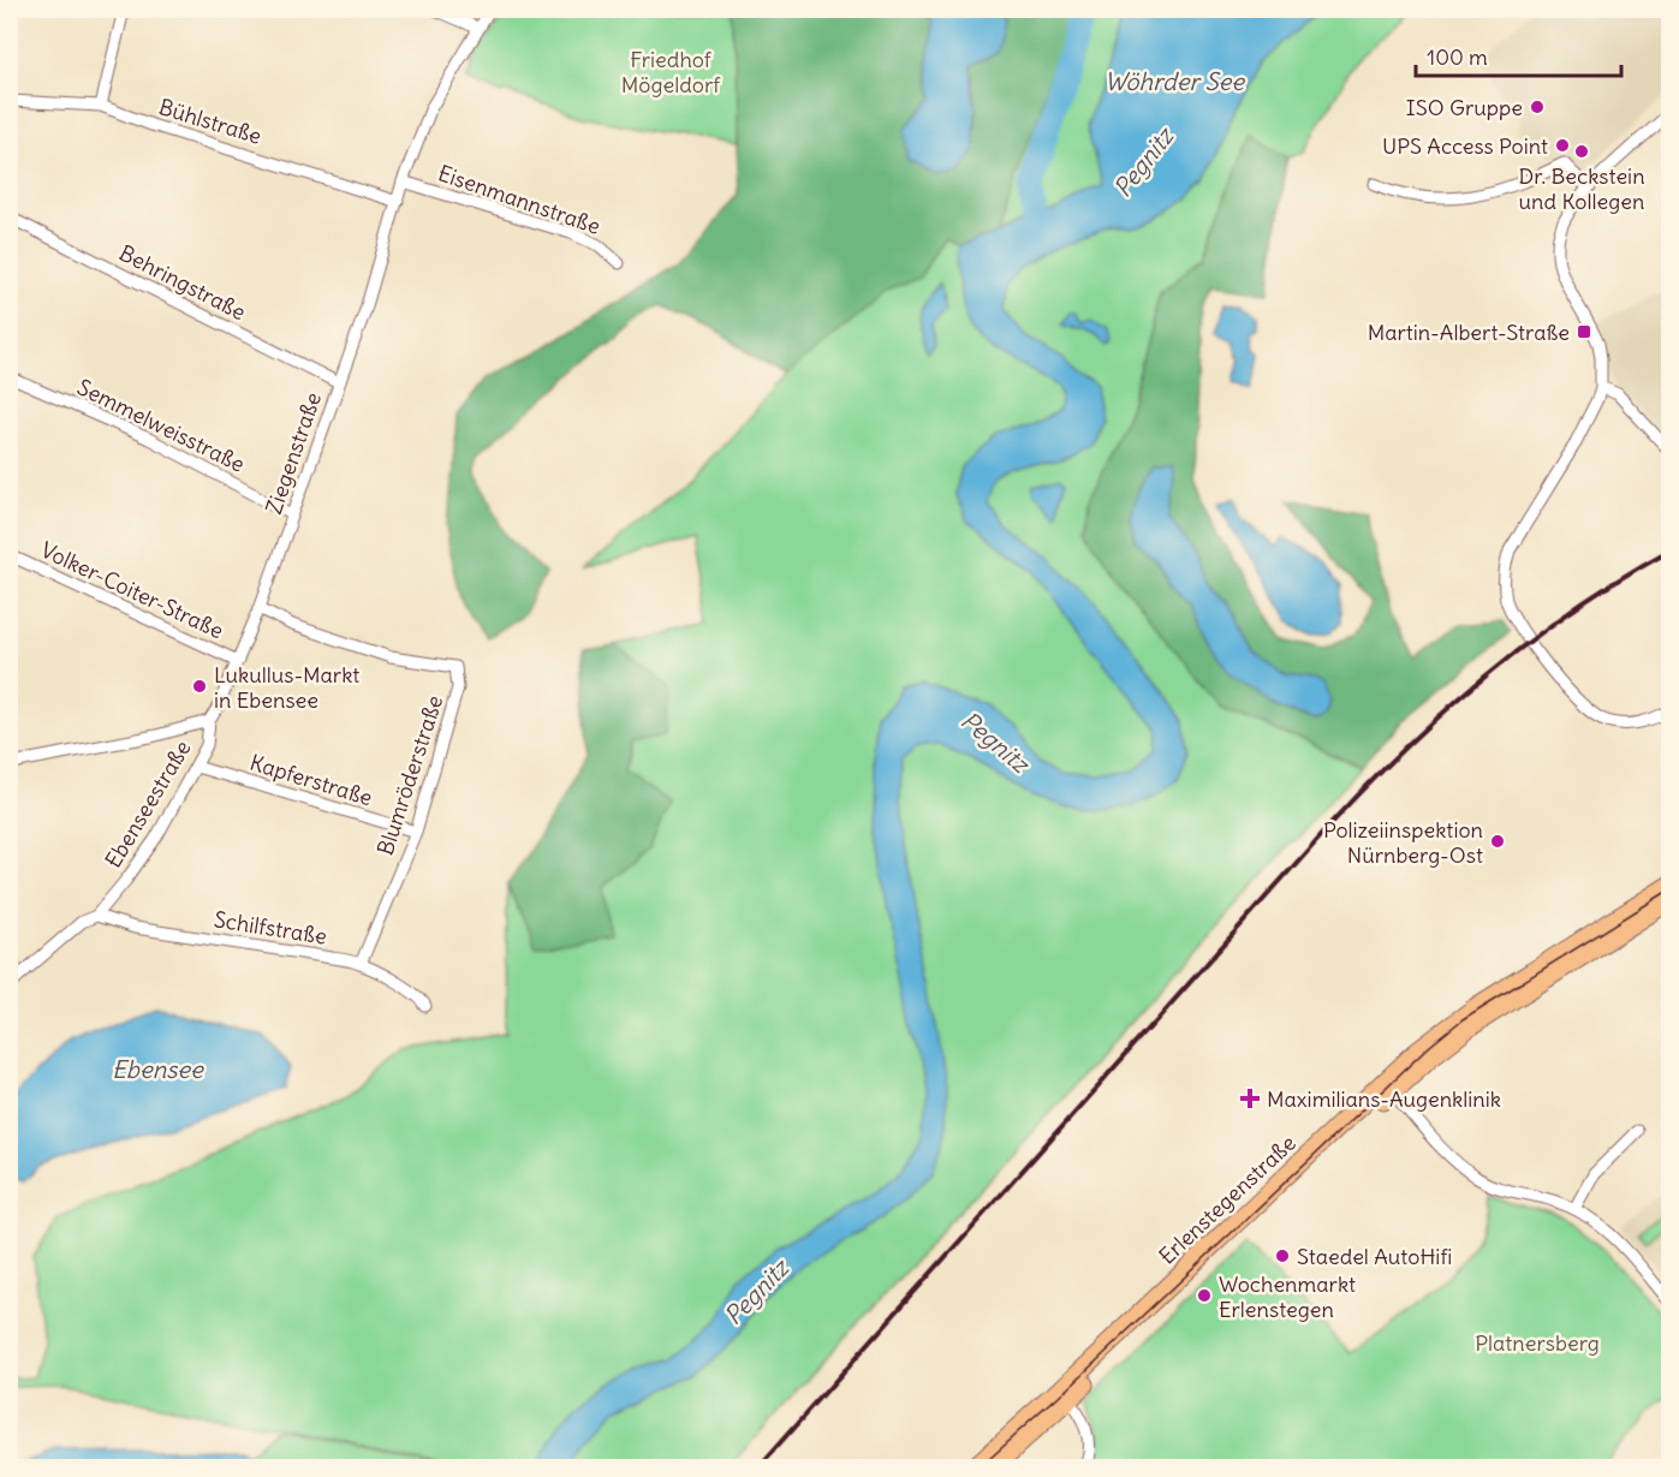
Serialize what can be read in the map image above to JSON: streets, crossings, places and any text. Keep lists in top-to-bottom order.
{
  "streets": {
    "main road": ["Erlenstegenstraße"],
    "street": [
      "Bühlstraße",
      "Eisenmannstraße",
      "Behringstraße",
      "Semmelweisstraße",
      "Ziegenstraße",
      "Volker-Coiter-Straße",
      "Blumröderstraße",
      "Kapferstraße",
      "Ebenseestraße",
      "Schilfstraße"
    ]
  },
  "crossings": [
    ["Bühlstraße", "Ziegenstraße"],
    ["Eisenmannstraße", "Ziegenstraße"],
    ["Behringstraße", "Ziegenstraße"],
    ["Semmelweisstraße", "Ziegenstraße"],
    ["Ziegenstraße", "Volker-Coiter-Straße"],
    ["Ziegenstraße", "Blumröderstraße"],
    ["Ziegenstraße", "Ebenseestraße"],
    ["Blumröderstraße", "Kapferstraße"],
    ["Blumröderstraße", "Schilfstraße"],
    ["Kapferstraße", "Ebenseestraße"],
    ["Ebenseestraße", "Schilfstraße"]
  ],
  "water": ["Wöhrder See", "Pegnitz", "Ebensee"],
  "parks": ["Friedhof Mögeldorf", "Platnersberg"],
  "places": {
    "other": [
      "ISO Gruppe",
      "UPS Access Point",
      "Dr. Beckstein und Kollegen",
      "Lukullus-Markt in Ebensee",
      "Polizeiinspektion Nürnberg-Ost",
      "Staedel AutoHifi",
      "Wochenmarkt Erlenstegen"
    ],
    "transit": ["Martin-Albert-Straße"],
    "health": ["Maximilians-Augenklinik"]
  },
  "scale_bar": "100 m"
}
